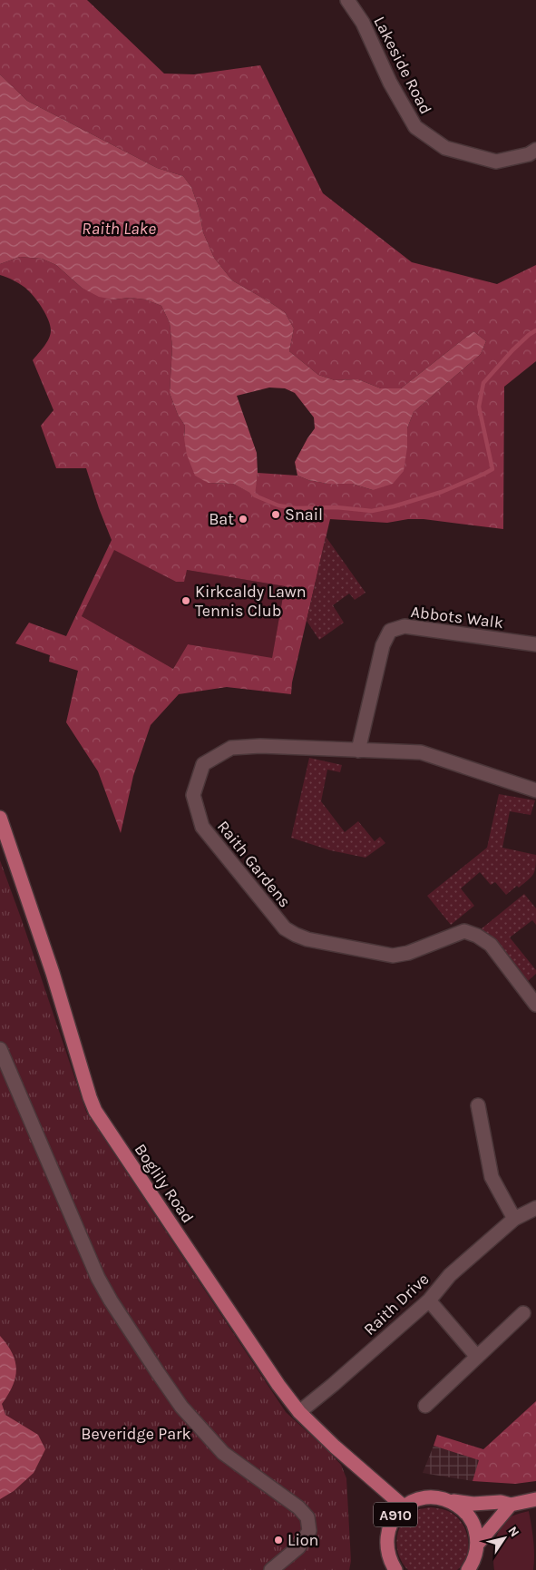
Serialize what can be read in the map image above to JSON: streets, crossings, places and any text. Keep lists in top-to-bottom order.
{
  "streets": {
    "main road": ["Boglily Road", "A910"],
    "street": [
      "Lakeside Road",
      "Abbots Walk",
      "Raith Gardens",
      "Raith Drive"
    ]
  },
  "crossings": [
    ["Abbots Walk", "Raith Gardens"],
    ["Boglily Road", "Raith Drive"],
    ["Boglily Road", "A910"]
  ],
  "water": ["Raith Lake"],
  "parks": ["Beveridge Park"],
  "places": [
    "Snail",
    "Bat",
    "Kirkcaldy Lawn Tennis Club",
    "Lion"
  ],
  "north": "top right"
}
